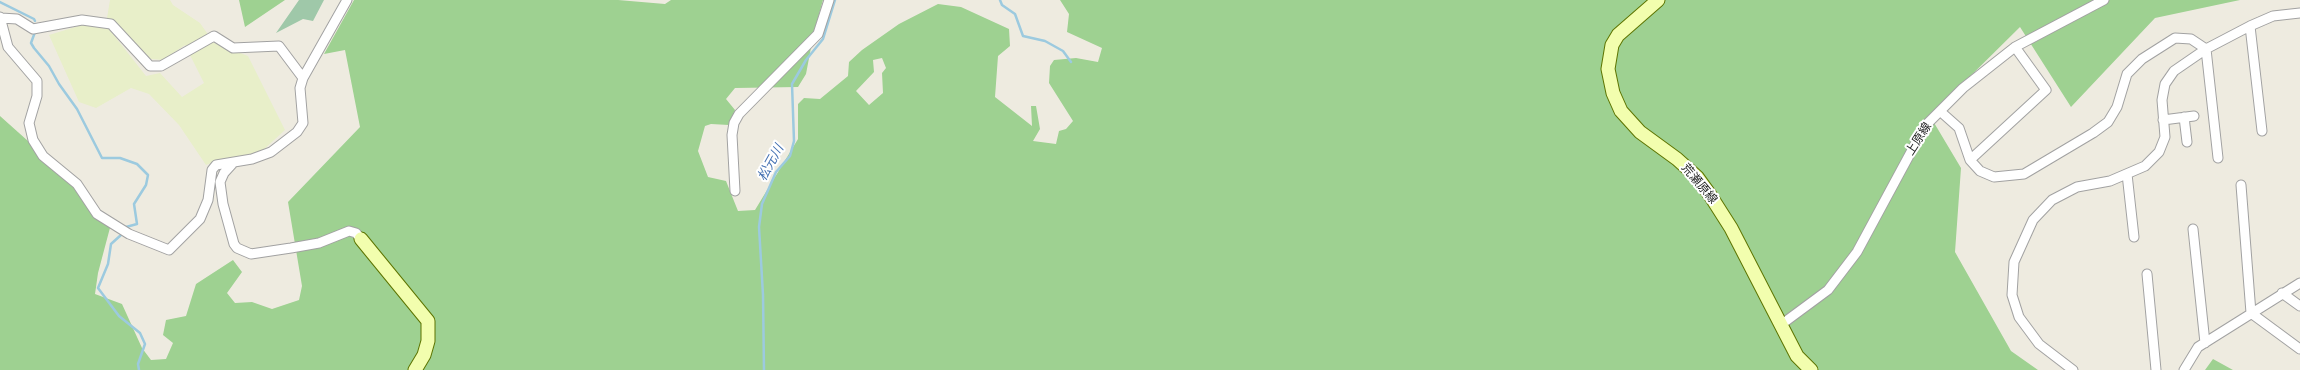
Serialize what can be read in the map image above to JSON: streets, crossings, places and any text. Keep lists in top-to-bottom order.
{
  "streets": {
    "street": ["上原線", "荒瀬原線"]
  },
  "crossings": [
    ["上原線", "荒瀬原線"]
  ],
  "water": ["松元川"]
}
